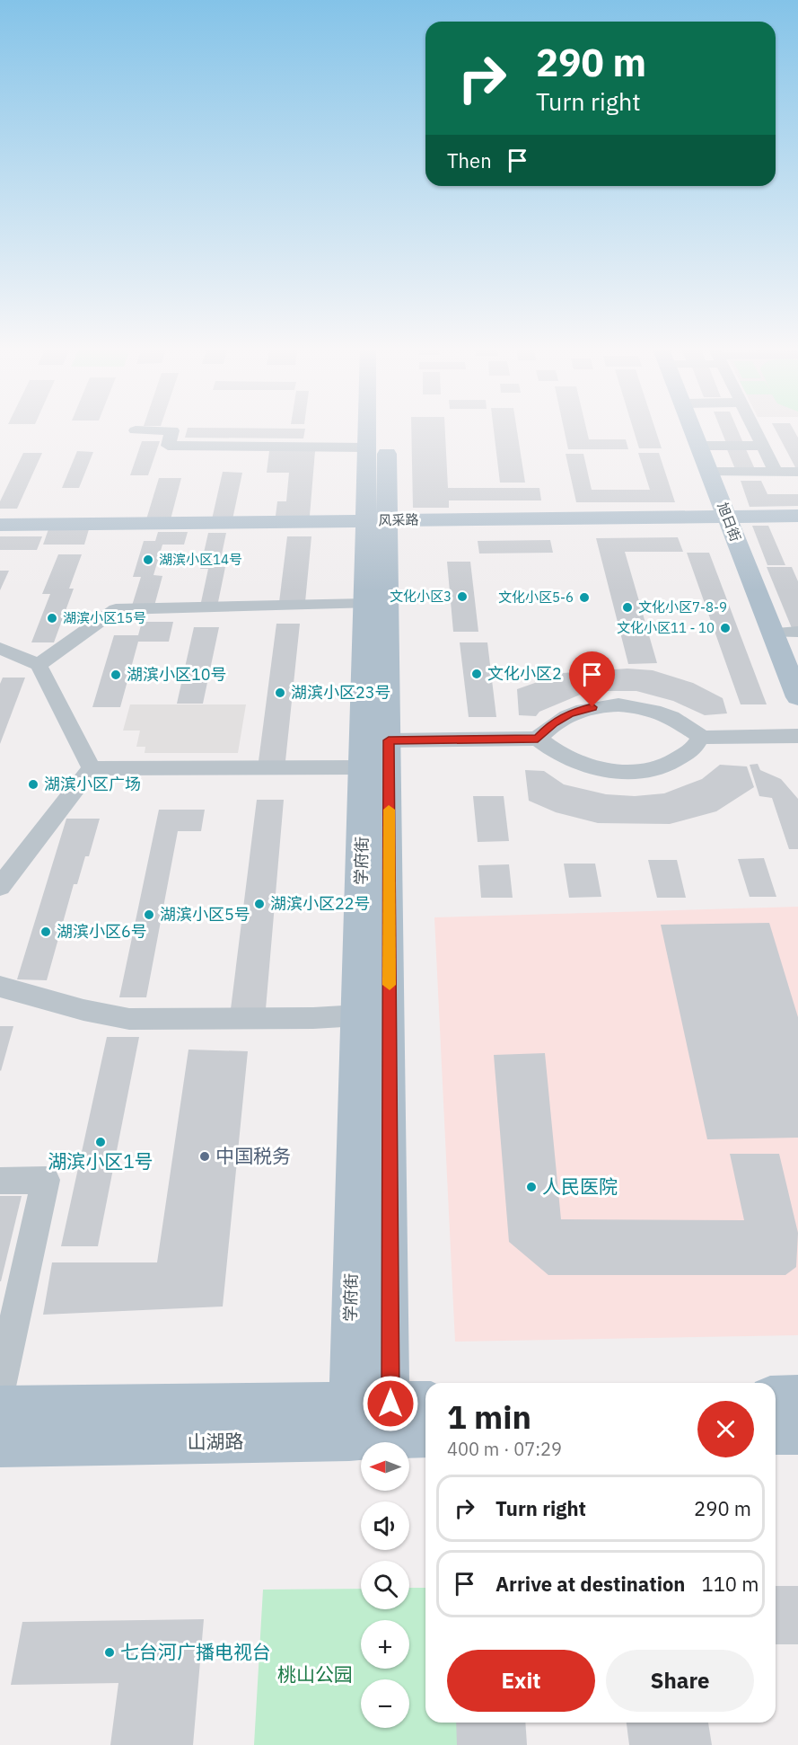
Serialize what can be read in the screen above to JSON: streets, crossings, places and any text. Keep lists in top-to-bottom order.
{
  "streets": {
    "main road": [
      "风采路",
      "旭日街",
      "学府街",
      "山湖路"
    ]
  },
  "crossings": [
    ["风采路", "旭日街"],
    ["风采路", "学府街"],
    ["学府街", "山湖路"]
  ],
  "parks": ["桃山公园"],
  "places": [
    "湖滨小区14号",
    "文化小区3",
    "文化小区5-6",
    "文化小区7-8-9",
    "湖滨小区15号",
    "文化小区11 - 10",
    "文化小区2",
    "湖滨小区10号",
    "湖滨小区23号",
    "湖滨小区广场",
    "湖滨小区22号",
    "湖滨小区5号",
    "湖滨小区6号",
    "湖滨小区1号",
    "中国税务",
    "人民医院",
    "七台河广播电视台"
  ],
  "north": "left",
  "page": {
    "turn": ["290 m", "Turn right"],
    "then": "Then",
    "heading": ["1 min", "400 m · 07:29"],
    "map_buttons": ["+", "−"],
    "list": [
      {
        "name": "Turn right",
        "value": "290 m"
      },
      {
        "name": "Arrive at destination",
        "value": "110 m"
      }
    ],
    "buttons": ["Exit", "Share"]
  }
}
